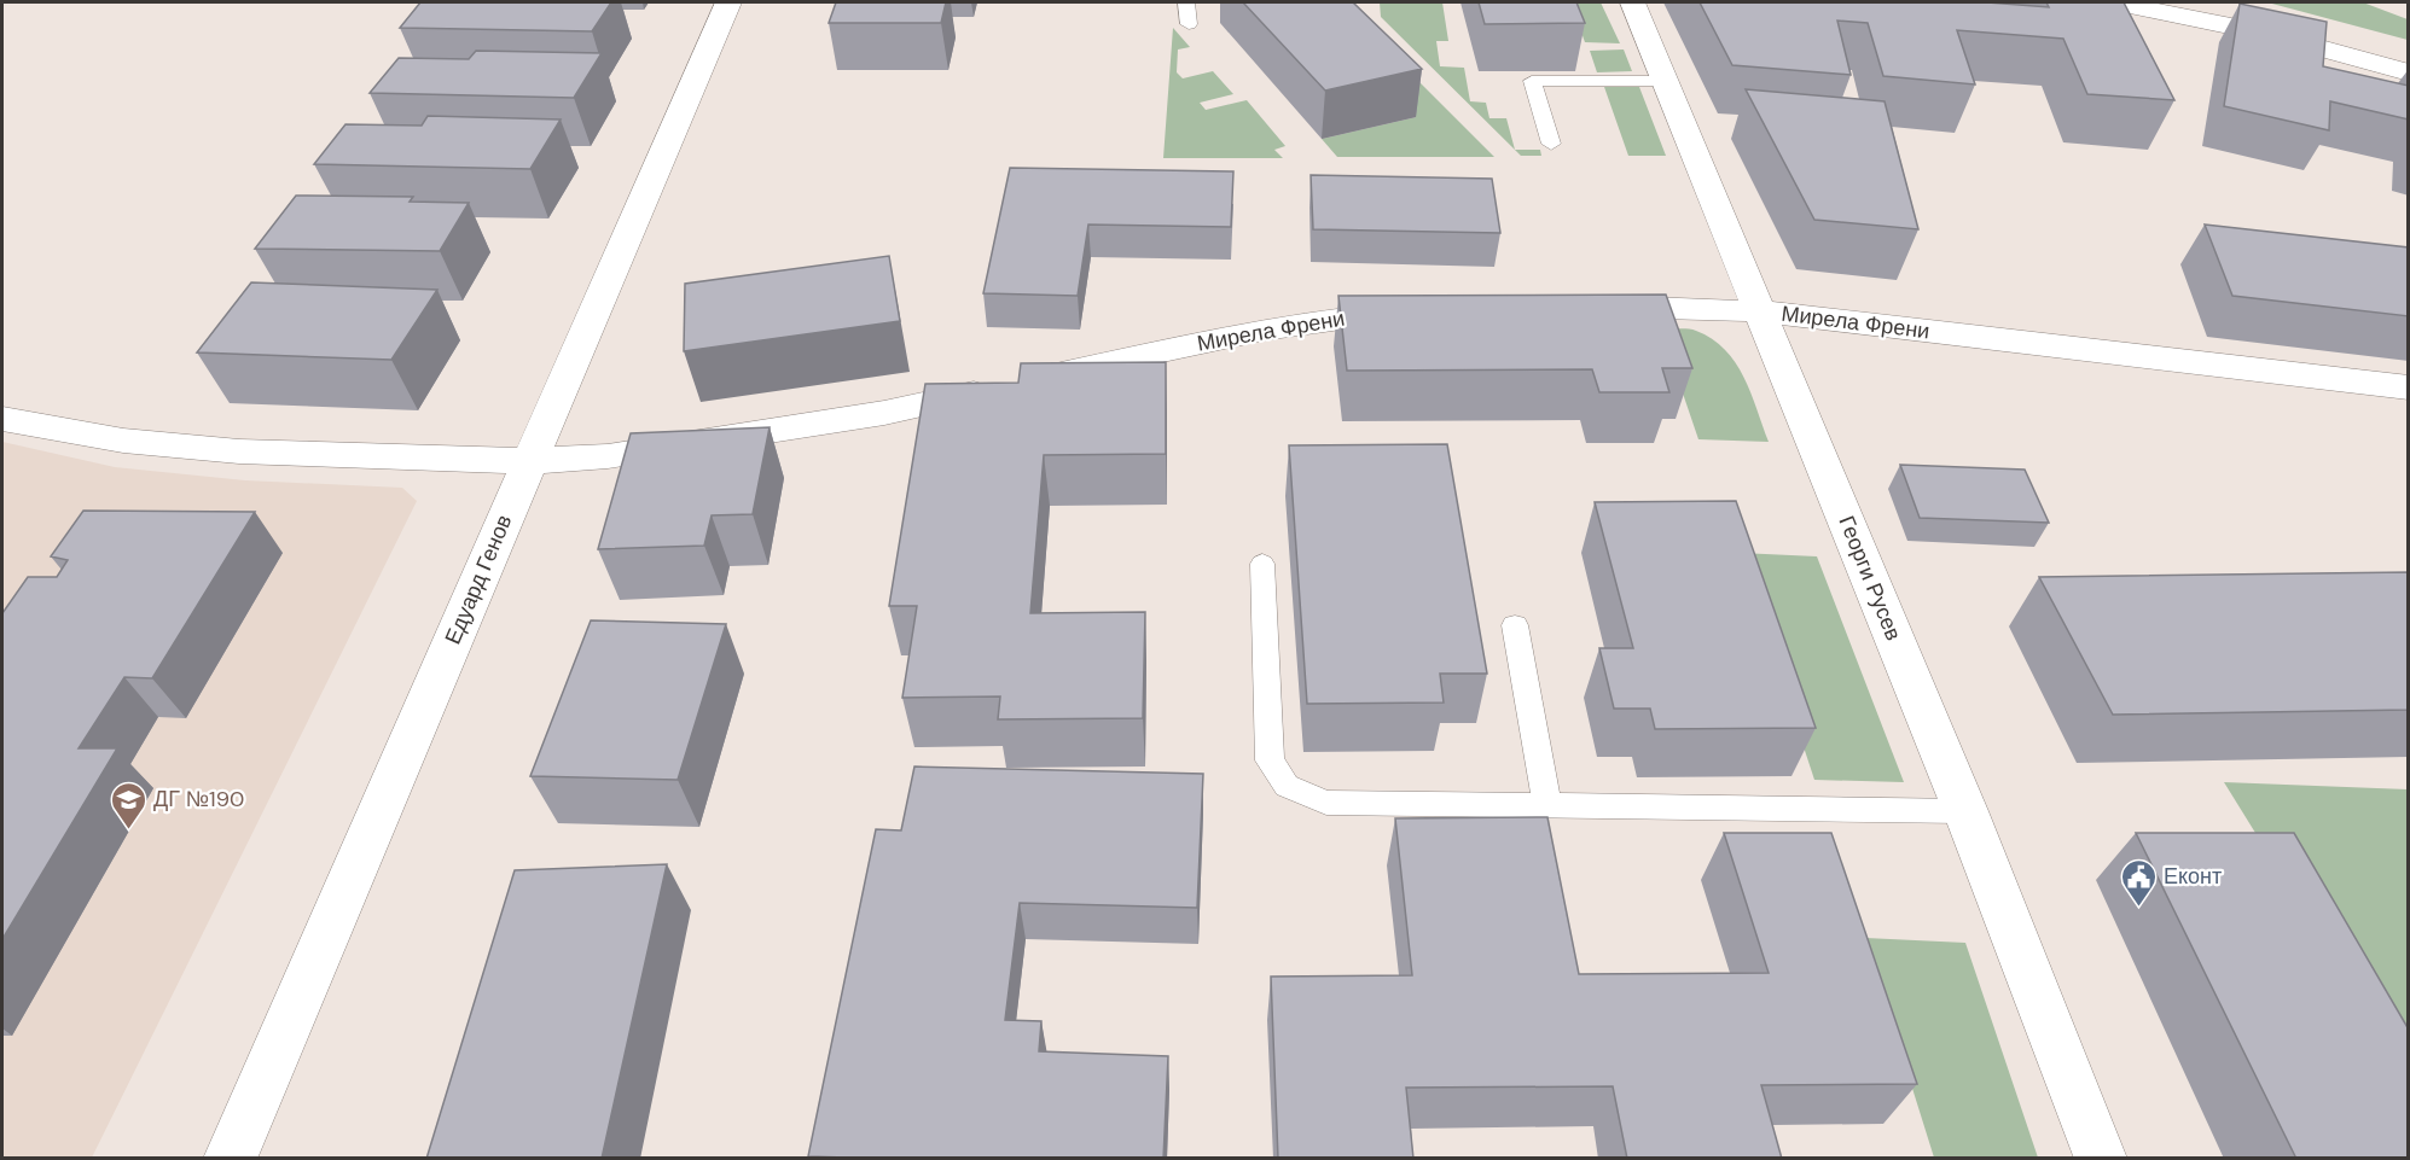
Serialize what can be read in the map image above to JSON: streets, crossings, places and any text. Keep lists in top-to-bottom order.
{
  "streets": {
    "street": ["Мирела Френи", "Георги Русев", "Едуард Генов"]
  },
  "crossings": [
    ["Мирела Френи", "Георги Русев"],
    ["Мирела Френи", "Едуард Генов"]
  ],
  "places": {
    "school or university": ["ДГ №190"],
    "public building": ["Еконт"]
  }
}
